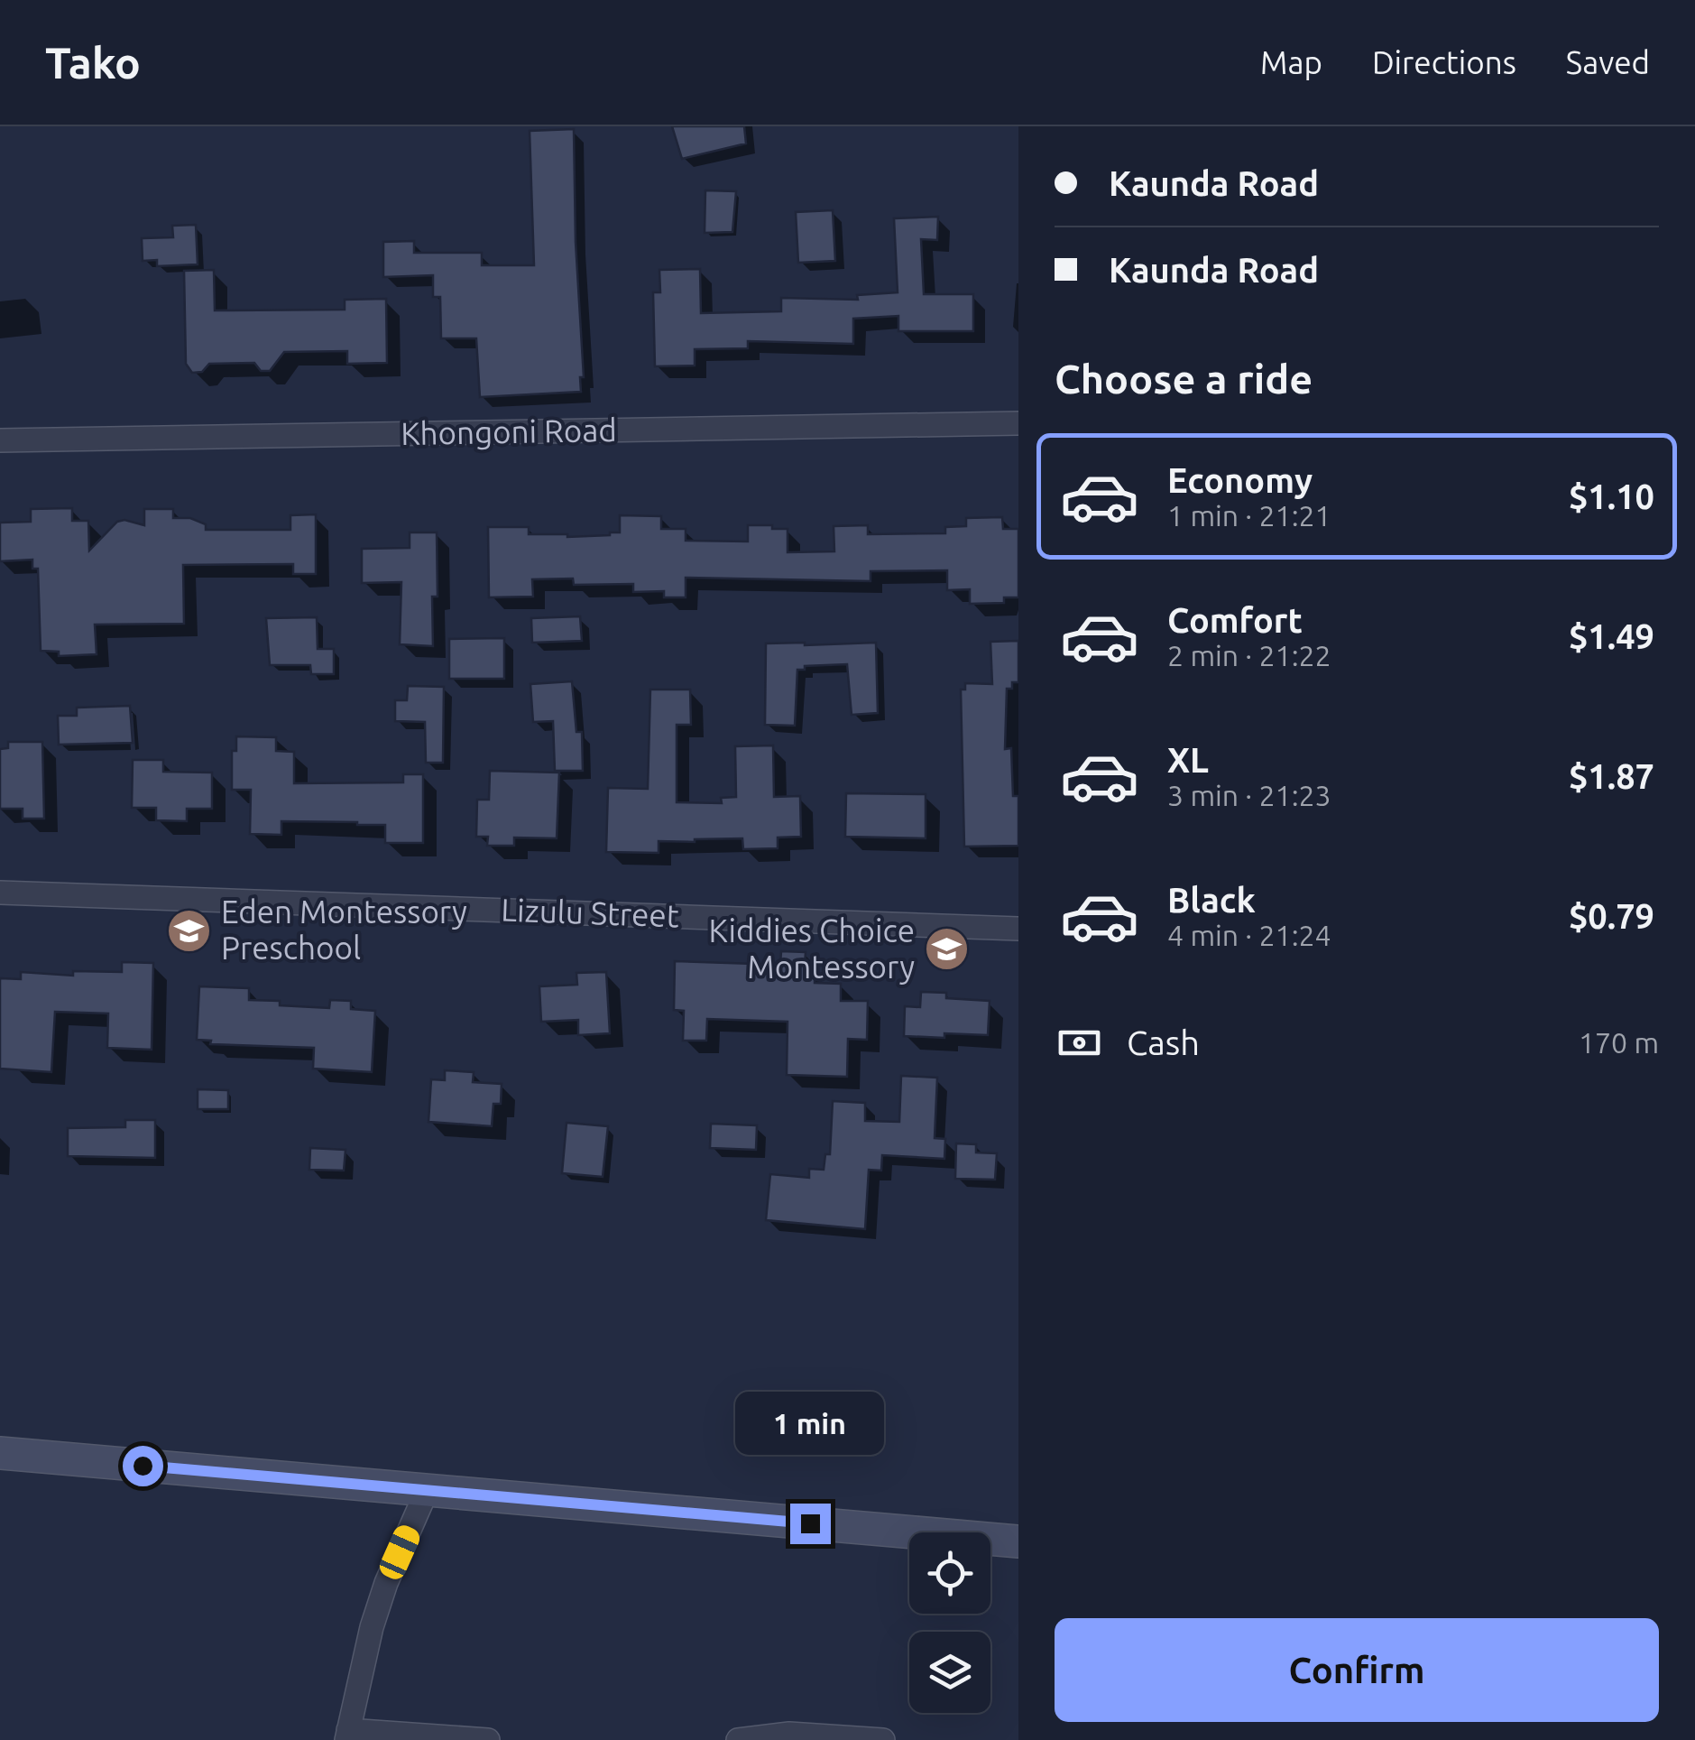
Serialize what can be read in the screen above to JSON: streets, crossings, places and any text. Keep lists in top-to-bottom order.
{
  "streets": {
    "street": ["Khongoni Road", "Lizulu Street"]
  },
  "places": {
    "school or university": ["Eden Montessory Preschool", "Kiddies Choice Montessory"]
  },
  "page": {
    "header": "Tako",
    "nav": ["Map", "Directions", "Saved"],
    "banner": ["Kaunda Road", "Kaunda Road"],
    "heading": "Choose a ride",
    "list": [
      {
        "name": "Economy",
        "note": "1 min · 21:21",
        "value": "$1.10"
      },
      {
        "name": "Comfort",
        "note": "2 min · 21:22",
        "value": "$1.49"
      },
      {
        "name": "XL",
        "note": "3 min · 21:23",
        "value": "$1.87"
      },
      {
        "name": "Black",
        "note": "4 min · 21:24",
        "value": "$0.79"
      }
    ],
    "pay": ["Cash", "170 m"],
    "bubble": "1 min",
    "buttons": "Confirm"
  }
}
